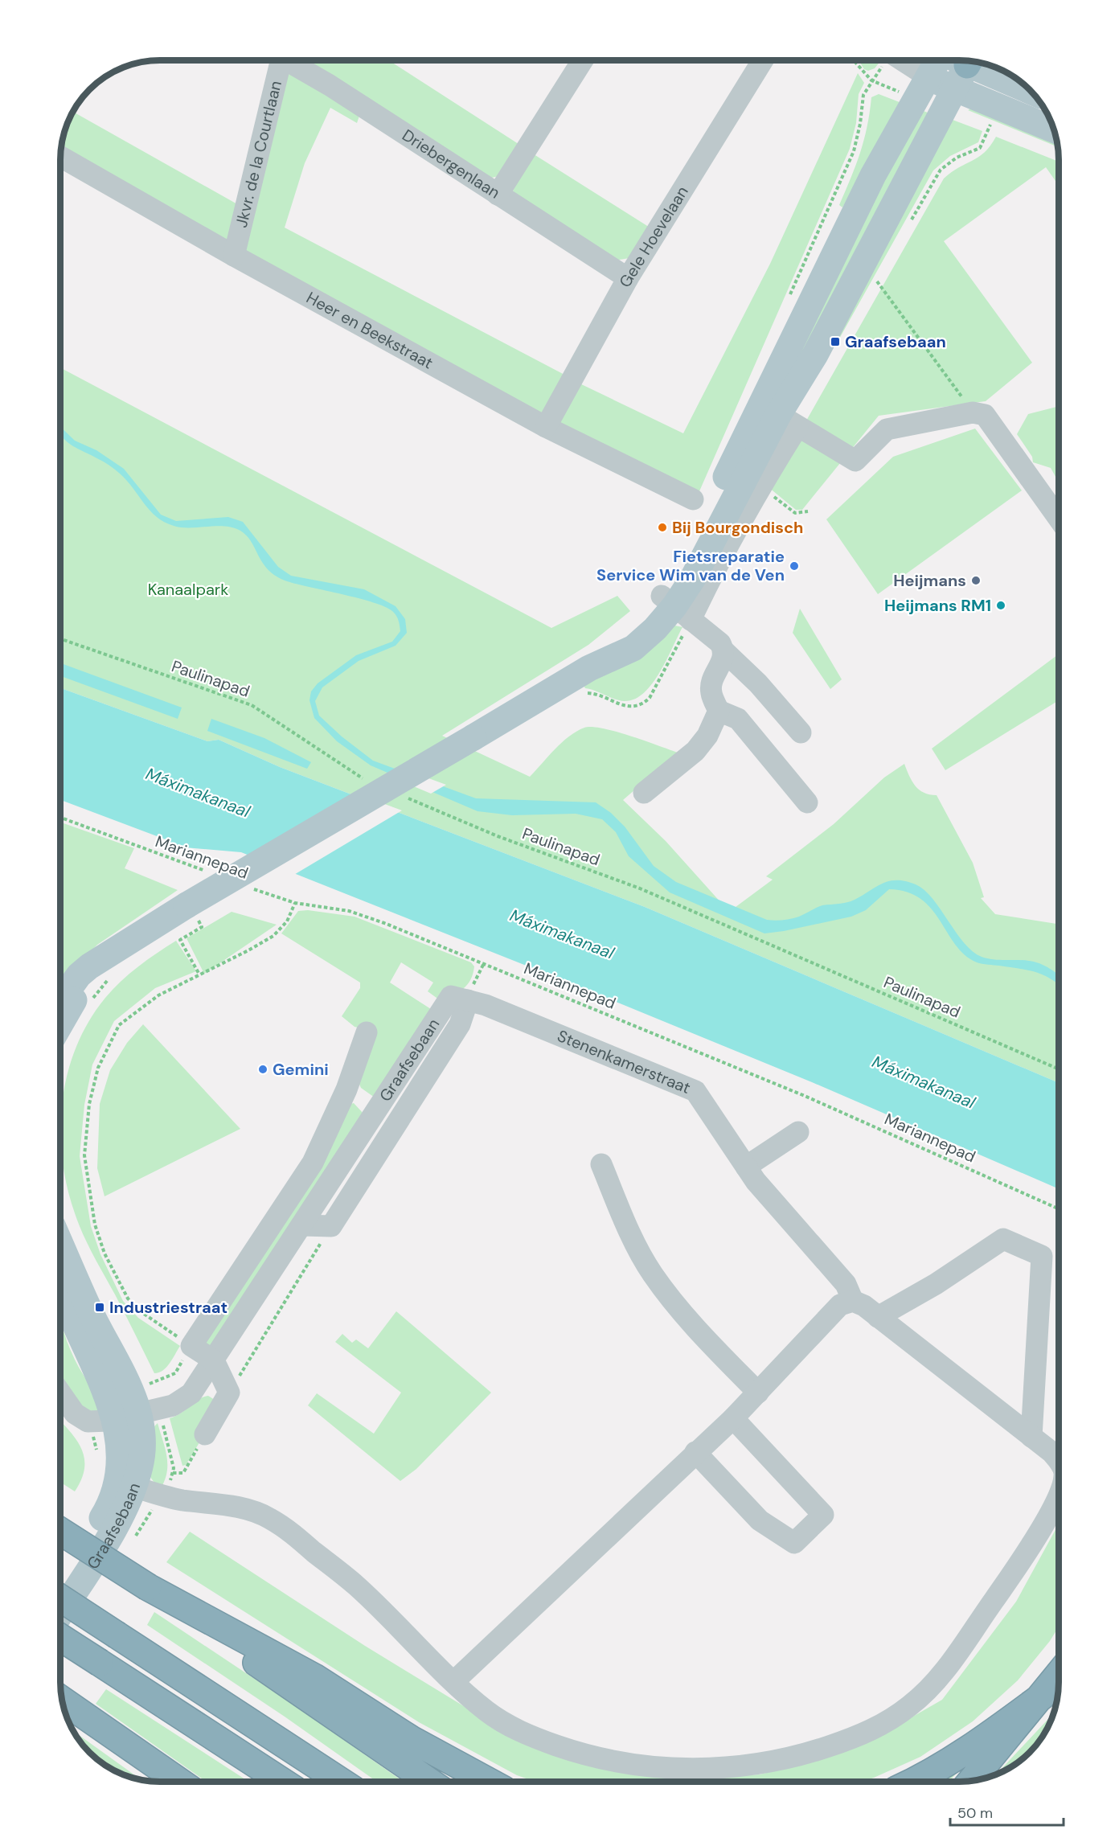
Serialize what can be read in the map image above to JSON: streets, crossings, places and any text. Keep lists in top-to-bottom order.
{
  "streets": {
    "main road": ["Graafsebaan"],
    "street": [
      "Jkvr. de la Courtlaan",
      "Driebergenlaan",
      "Gele Hoevelaan",
      "Heer en Beekstraat",
      "Stenenkamerstraat"
    ],
    "path": ["Paulinapad", "Mariannepad"]
  },
  "crossings": [
    ["Jkvr. de la Courtlaan", "Heer en Beekstraat"],
    ["Driebergenlaan", "Gele Hoevelaan"],
    ["Gele Hoevelaan", "Heer en Beekstraat"],
    ["Graafsebaan", "Stenenkamerstraat"]
  ],
  "water": ["Máximakanaal"],
  "parks": ["Kanaalpark"],
  "places": {
    "transit": ["Graafsebaan", "Industriestraat"],
    "other": [
      "Bij Bourgondisch",
      "Fietsreparatie Service Wim van de Ven",
      "Heijmans",
      "Heijmans RM1",
      "Gemini"
    ]
  },
  "scale_bar": "50 m"
}
